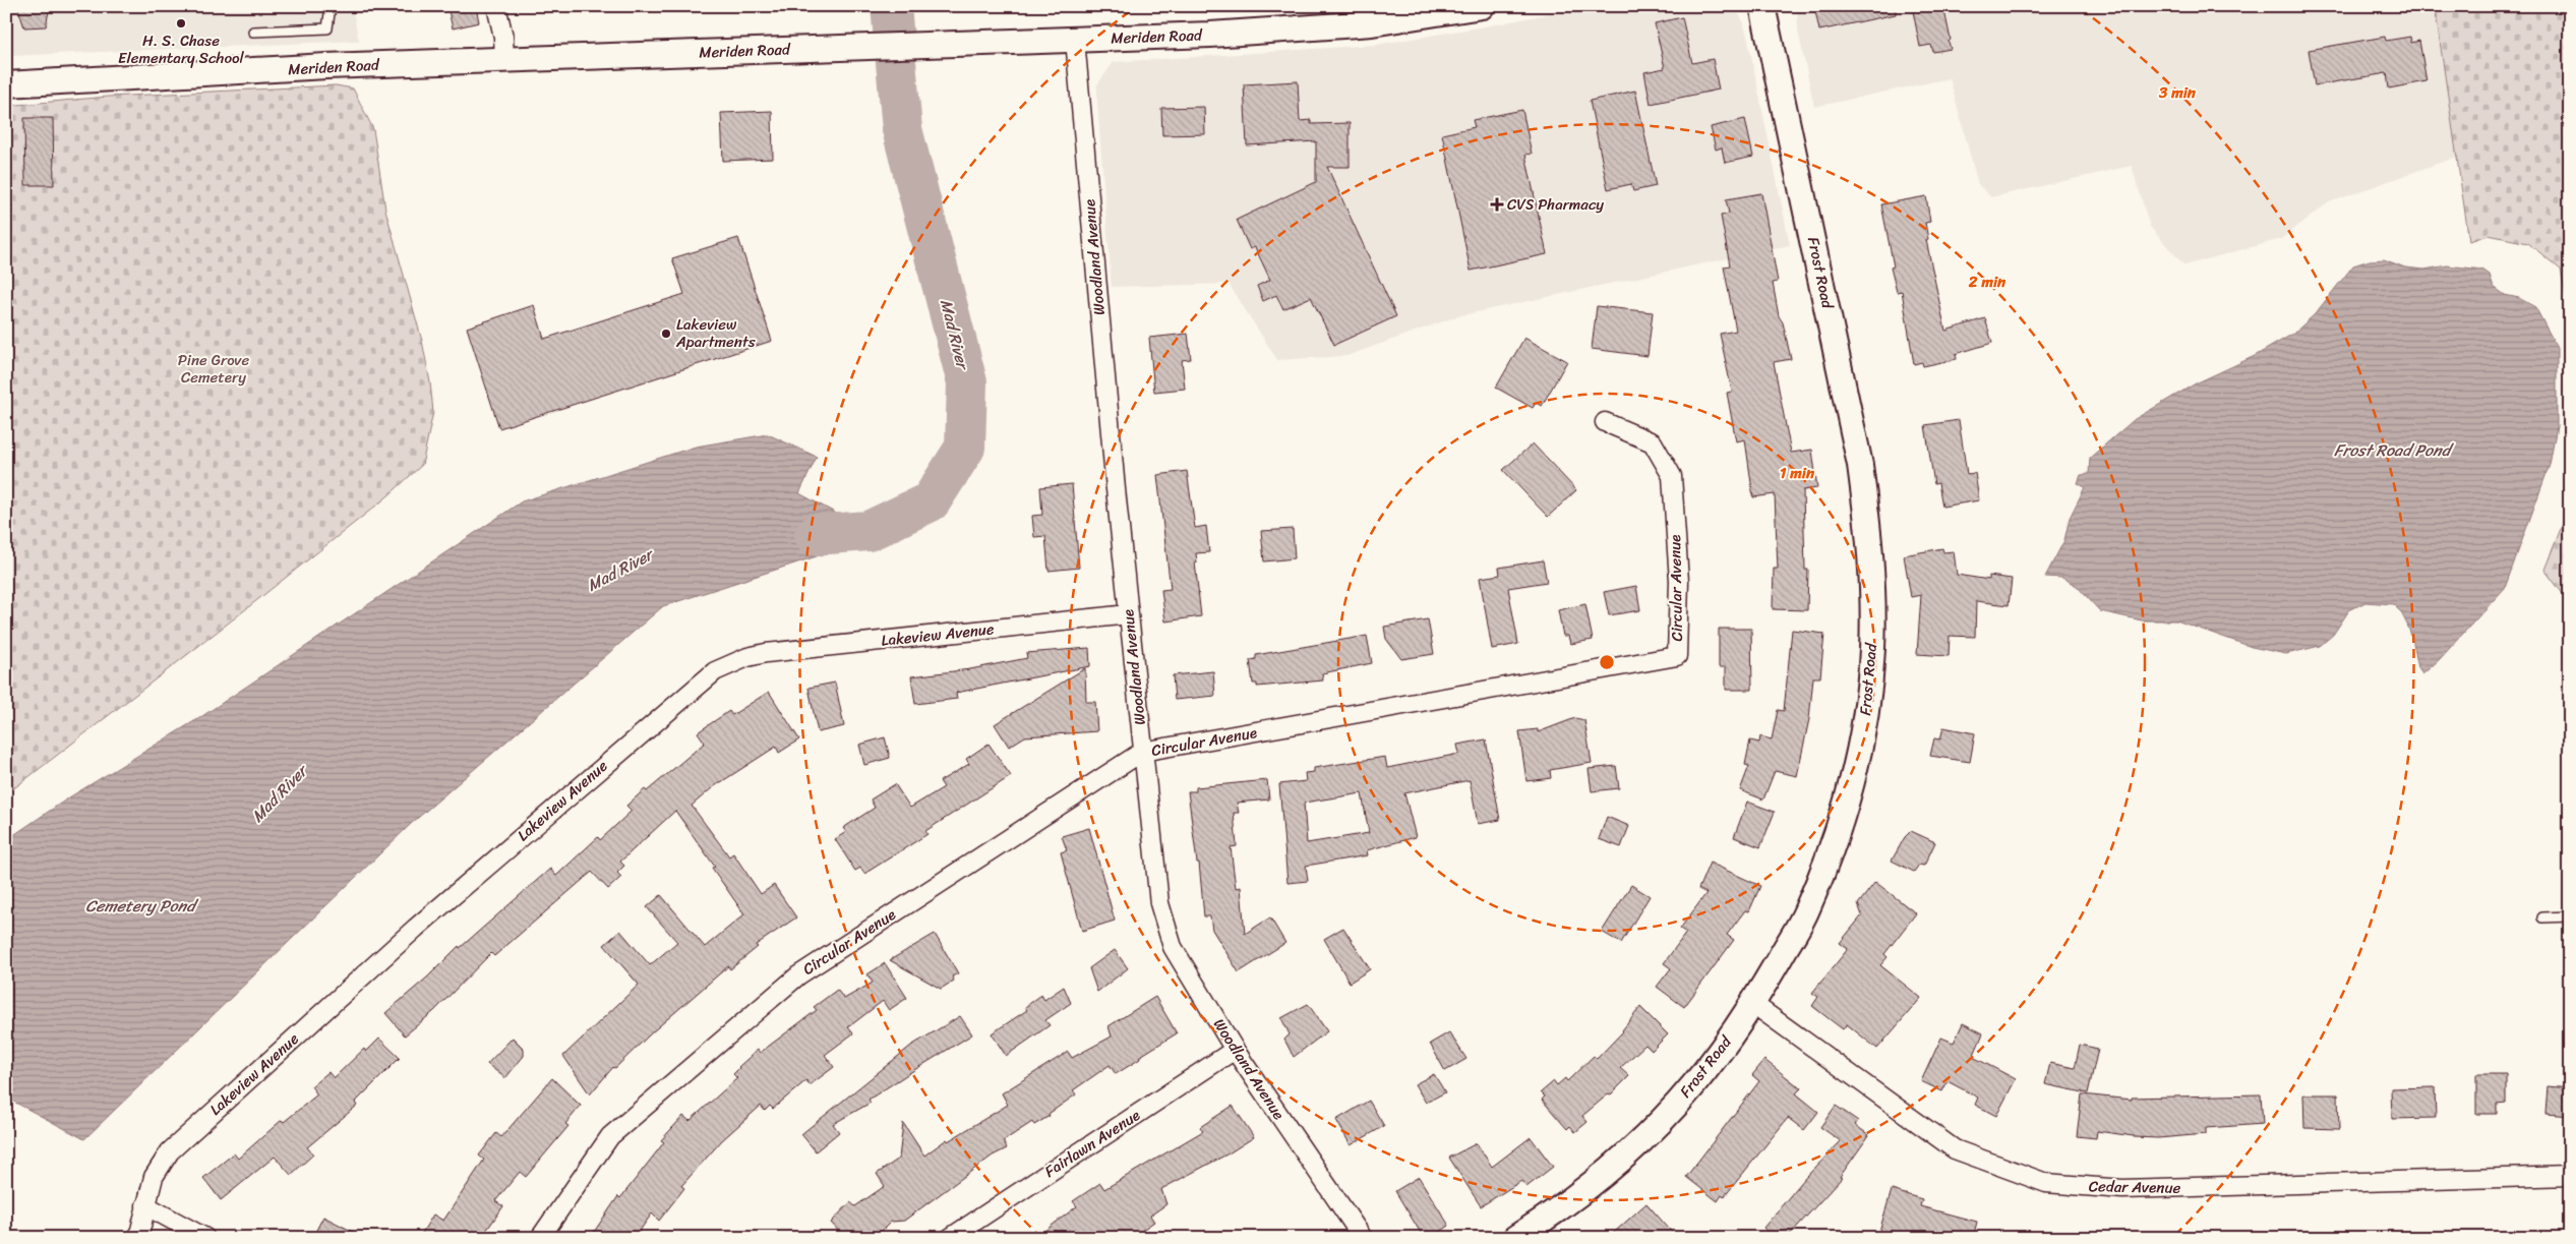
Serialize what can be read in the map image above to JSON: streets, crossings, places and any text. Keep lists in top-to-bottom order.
{
  "streets": {
    "main road": ["Meriden Road", "Frost Road"],
    "street": [
      "Woodland Avenue",
      "Circular Avenue",
      "Lakeview Avenue",
      "Fairlawn Avenue",
      "Cedar Avenue"
    ]
  },
  "crossings": [
    ["Meriden Road", "Woodland Avenue"],
    ["Woodland Avenue", "Circular Avenue"],
    ["Woodland Avenue", "Lakeview Avenue"],
    ["Woodland Avenue", "Fairlawn Avenue"],
    ["Frost Road", "Cedar Avenue"]
  ],
  "water": ["Mad River", "Frost Road Pond", "Cemetery Pond"],
  "parks": ["Pine Grove Cemetery"],
  "places": {
    "other": ["H. S. Chase Elementary School", "Lakeview Apartments"],
    "health": ["CVS Pharmacy"]
  },
  "rings": ["3 min", "2 min", "1 min"]
}
